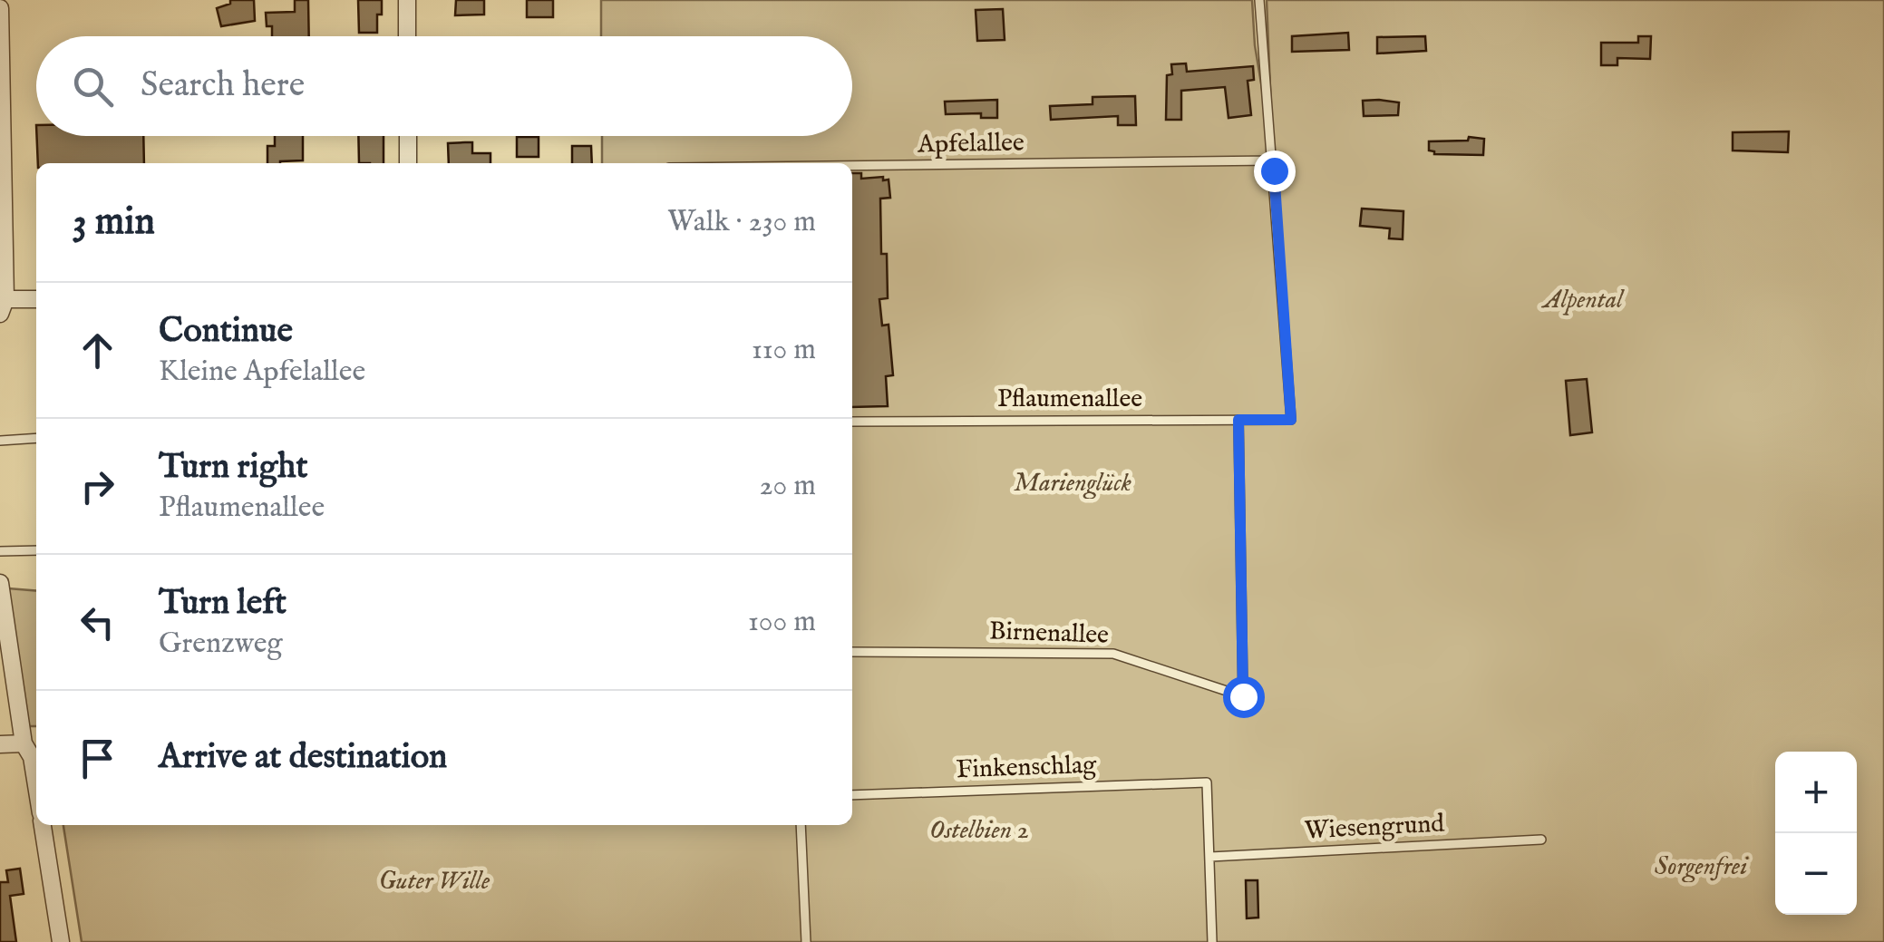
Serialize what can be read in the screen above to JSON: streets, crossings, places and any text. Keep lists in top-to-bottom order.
{
  "streets": {
    "lane": [
      "Apfelallee",
      "Pflaumenallee",
      "Birnenallee",
      "Finkenschlag",
      "Wiesengrund"
    ]
  },
  "crossings": [
    ["Apfelallee", "Pflaumenallee"],
    ["Pflaumenallee", "Birnenallee"],
    ["Finkenschlag", "Wiesengrund"]
  ],
  "parks": [
    "Alpental",
    "Marienglück",
    "Ostelbien 2",
    "Sorgenfrei",
    "Guter Wille"
  ],
  "page": {
    "search": "Search here",
    "heading": ["3 min", "Walk · 230 m"],
    "list": [
      ["Continue", "Kleine Apfelallee", "110 m"],
      ["Turn right", "Pflaumenallee", "20 m"],
      ["Turn left", "Grenzweg", "100 m"],
      "Arrive at destination"
    ],
    "map_buttons": ["+", "−"]
  }
}
